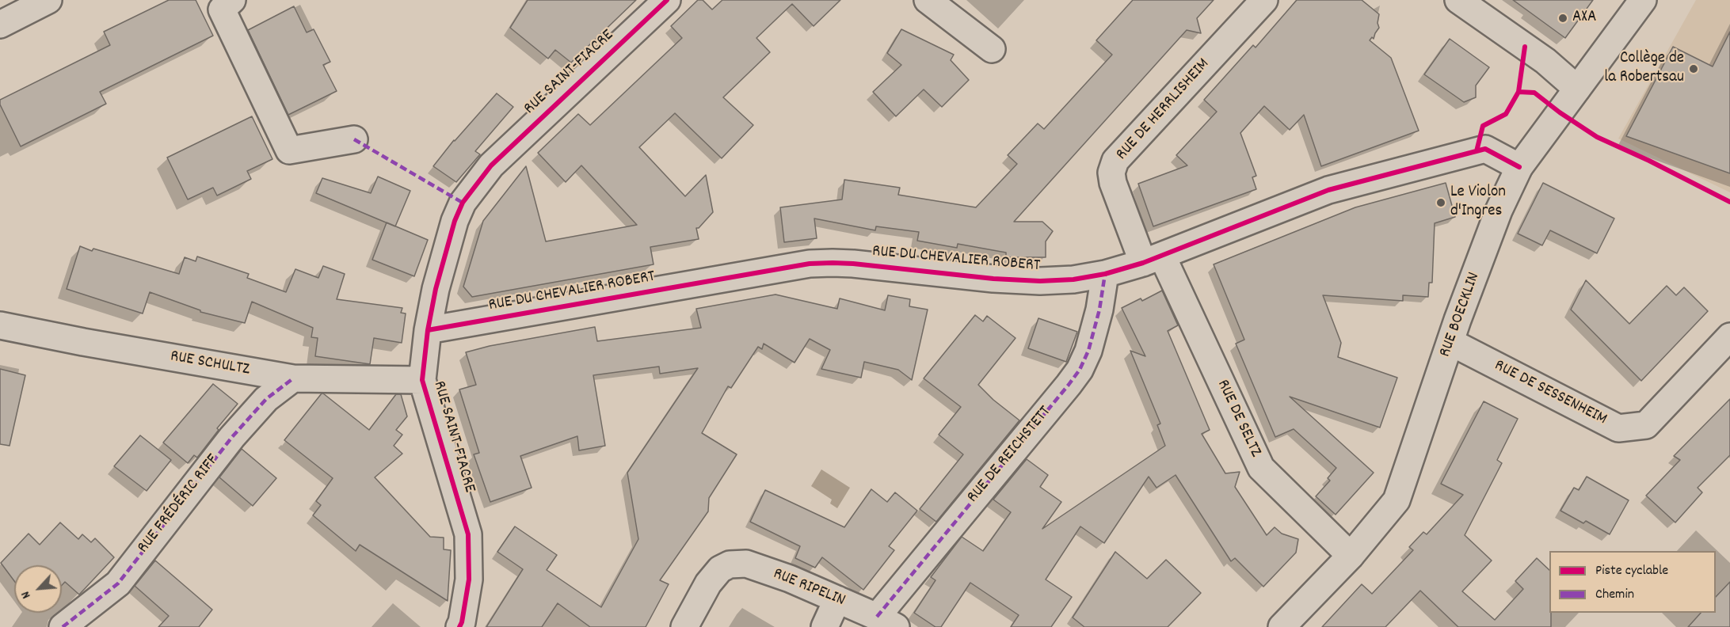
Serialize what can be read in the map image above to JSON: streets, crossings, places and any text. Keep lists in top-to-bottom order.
{
  "streets": {
    "street": [
      "RUE SAINT-FIACRE",
      "RUE DE HERRLISHEIM",
      "RUE DU CHEVALIER ROBERT",
      "RUE BOECKLIN",
      "RUE SCHULTZ",
      "RUE DE SESSENHEIM",
      "RUE DE SELTZ",
      "RUE DE REICHSTETT",
      "RUE FRÉDÉRIC RIFF",
      "RUE RIPELIN"
    ]
  },
  "crossings": [
    ["RUE SAINT-FIACRE", "RUE DU CHEVALIER ROBERT"],
    ["RUE SAINT-FIACRE", "RUE SCHULTZ"],
    ["RUE DE HERRLISHEIM", "RUE DU CHEVALIER ROBERT"],
    ["RUE DE HERRLISHEIM", "RUE DE SELTZ"],
    ["RUE DU CHEVALIER ROBERT", "RUE BOECKLIN"],
    ["RUE DU CHEVALIER ROBERT", "RUE DE SELTZ"],
    ["RUE DU CHEVALIER ROBERT", "RUE DE REICHSTETT"],
    ["RUE BOECKLIN", "RUE DE SESSENHEIM"],
    ["RUE BOECKLIN", "RUE DE SELTZ"],
    ["RUE SCHULTZ", "RUE FRÉDÉRIC RIFF"],
    ["RUE DE REICHSTETT", "RUE RIPELIN"]
  ],
  "places": ["AXA", "Collège de la Robertsau", "Le Violon d'Ingres"],
  "legend": ["Piste cyclable", "Chemin"],
  "north": "bottom left"
}
